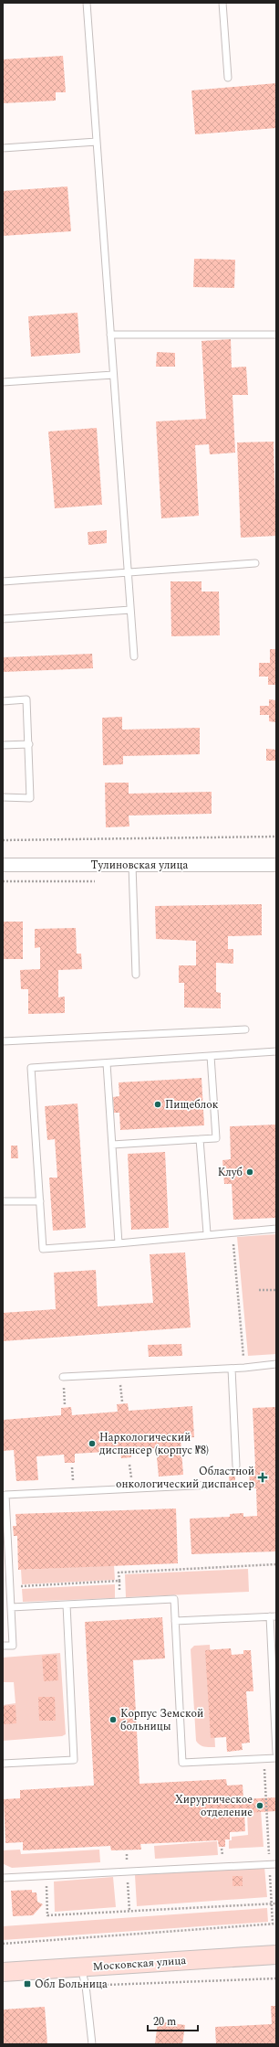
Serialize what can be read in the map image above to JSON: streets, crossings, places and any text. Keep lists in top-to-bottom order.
{
  "streets": {
    "main road": ["Московская улица"],
    "street": ["Тулиновская улица"]
  },
  "places": {
    "other": [
      "Пищеблок",
      "Клуб",
      "Наркологический диспансер (корпус №8)",
      "Корпус Земской больницы",
      "Хирургическое отделение"
    ],
    "health": ["Областной онкологический диспансер"],
    "transit": ["Обл Больница"]
  },
  "scale_bar": "20 m"
}
